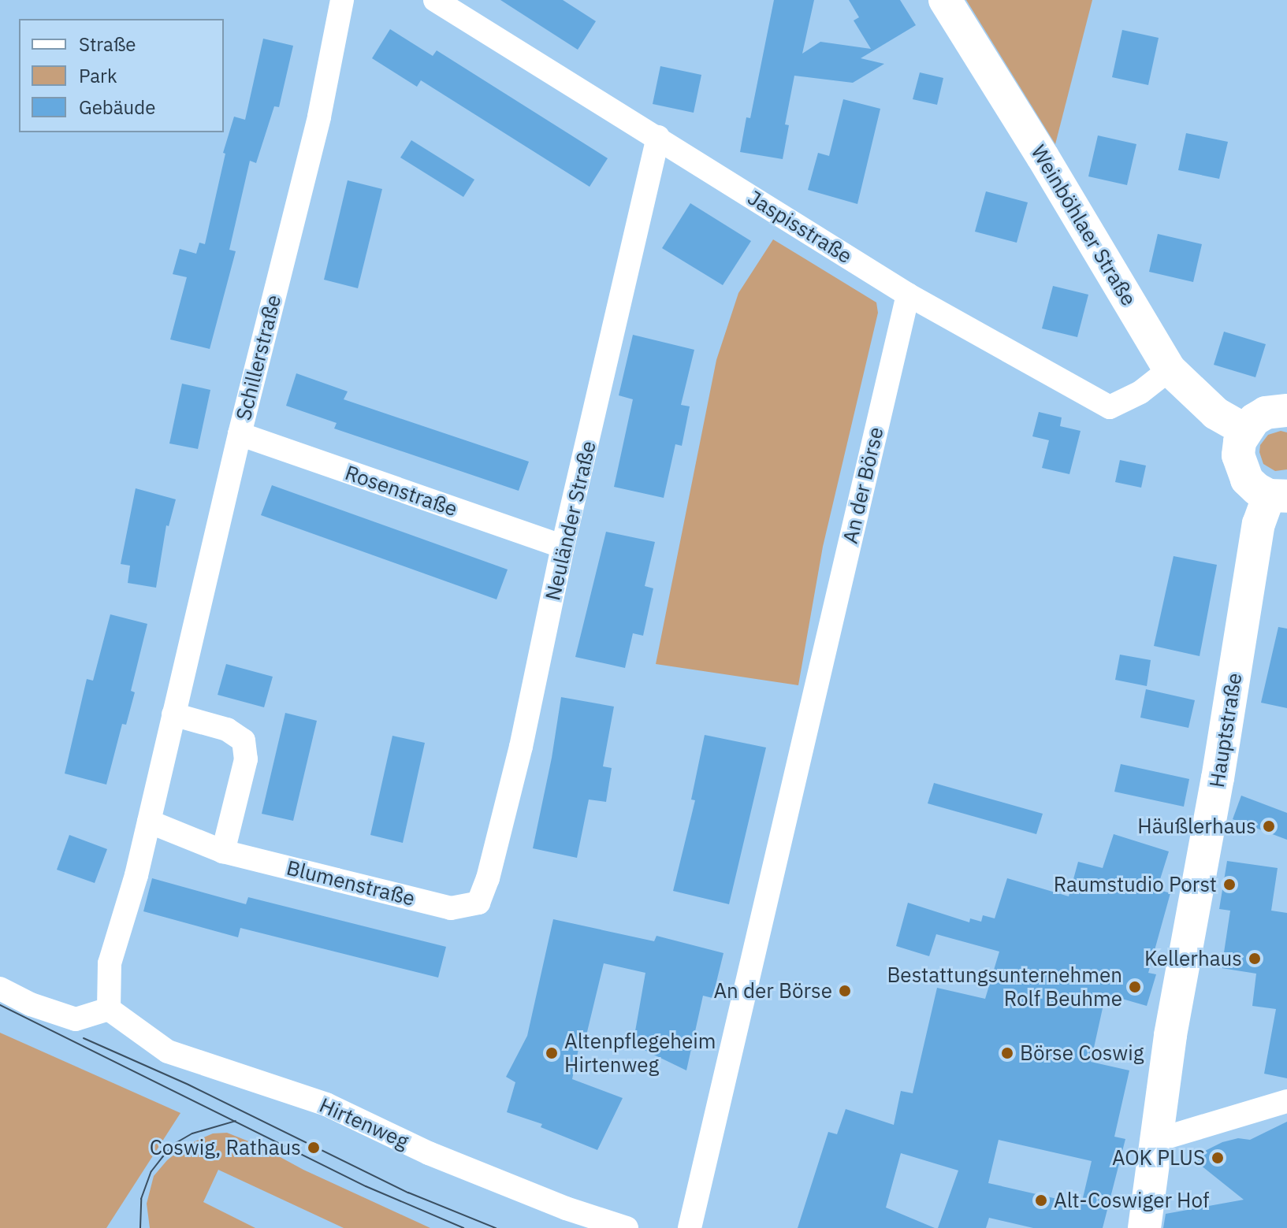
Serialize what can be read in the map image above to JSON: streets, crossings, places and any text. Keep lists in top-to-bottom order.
{
  "streets": {
    "main road": ["Weinböhlaer Straße", "Hauptstraße"],
    "street": [
      "Jaspisstraße",
      "Schillerstraße",
      "An der Börse",
      "Rosenstraße",
      "Neuländer Straße",
      "Blumenstraße",
      "Hirtenweg"
    ]
  },
  "crossings": [
    ["Weinböhlaer Straße", "Jaspisstraße"],
    ["Jaspisstraße", "An der Börse"],
    ["Jaspisstraße", "Neuländer Straße"],
    ["Schillerstraße", "Rosenstraße"],
    ["Schillerstraße", "Blumenstraße"],
    ["Rosenstraße", "Neuländer Straße"],
    ["Neuländer Straße", "Blumenstraße"]
  ],
  "places": [
    "Häußlerhaus",
    "Raumstudio Porst",
    "Kellerhaus",
    "Bestattungsunternehmen Rolf Beuhme",
    "An der Börse",
    "Altenpflegeheim Hirtenweg",
    "Börse Coswig",
    "Coswig, Rathaus",
    "AOK PLUS",
    "Alt-Coswiger Hof"
  ],
  "legend": ["Straße", "Park", "Gebäude"]
}
